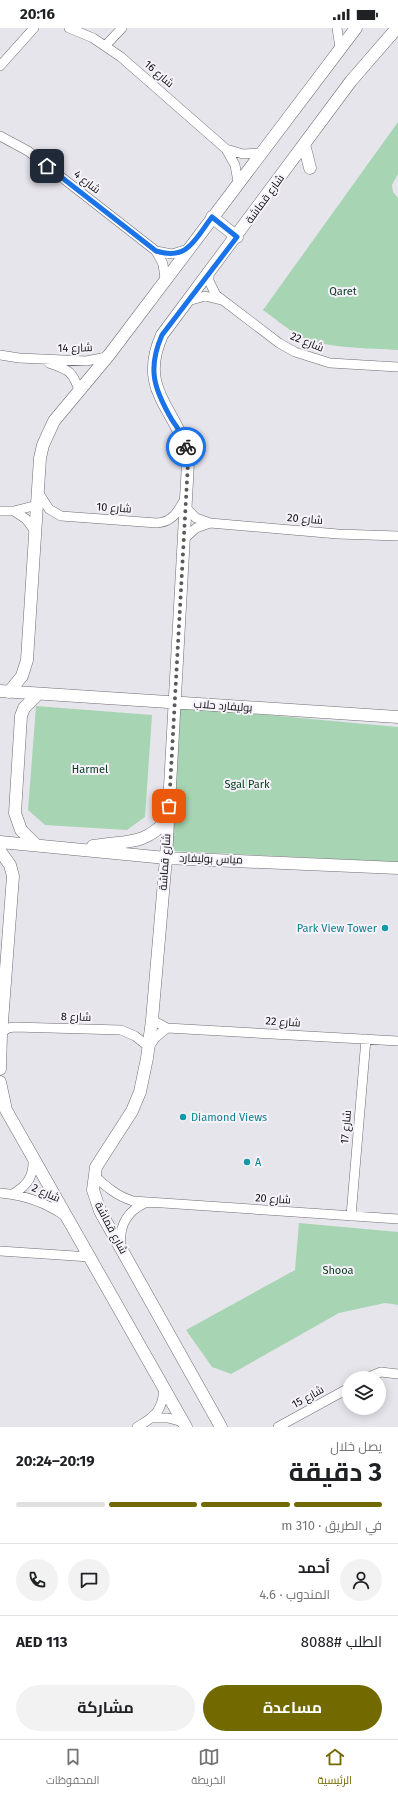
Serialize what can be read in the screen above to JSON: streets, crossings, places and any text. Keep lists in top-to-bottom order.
{
  "streets": {
    "street": [
      "شارع 16",
      "شارع 4",
      "شارع قماشة",
      "شارع 22",
      "شارع 14",
      "شارع 10",
      "شارع 20",
      "بوليفارد حلاب",
      "مياس بوليفارد",
      "شارع 8",
      "شارع 17",
      "شارع 2",
      "شارع 15"
    ]
  },
  "crossings": [
    ["شارع قماشة", "شارع 22"],
    ["شارع قماشة", "شارع 10"],
    ["شارع قماشة", "شارع 20"],
    ["شارع قماشة", "بوليفارد حلاب"],
    ["شارع قماشة", "مياس بوليفارد"],
    ["شارع قماشة", "شارع 8"],
    ["شارع 22", "شارع 17"],
    ["شارع 10", "شارع 20"],
    ["شارع 20", "شارع 17"]
  ],
  "parks": [
    "Qaret",
    "Harmel",
    "Sgal Park",
    "Shooa"
  ],
  "places": ["Park View Tower", "Diamond Views", "A"],
  "page": {
    "status": "20:16",
    "heading": ["3 دقيقة", "يصل خلال", "20:19–20:24"],
    "panel": [
      "أحمد",
      "المندوب · 4.6",
      "الطلب #8088",
      "AED 113"
    ],
    "bar": "في الطريق · 310 m",
    "buttons": ["مساعدة", "مشاركة"],
    "tabs": ["الرئيسية", "الخريطة", "المحفوظات"]
  }
}
